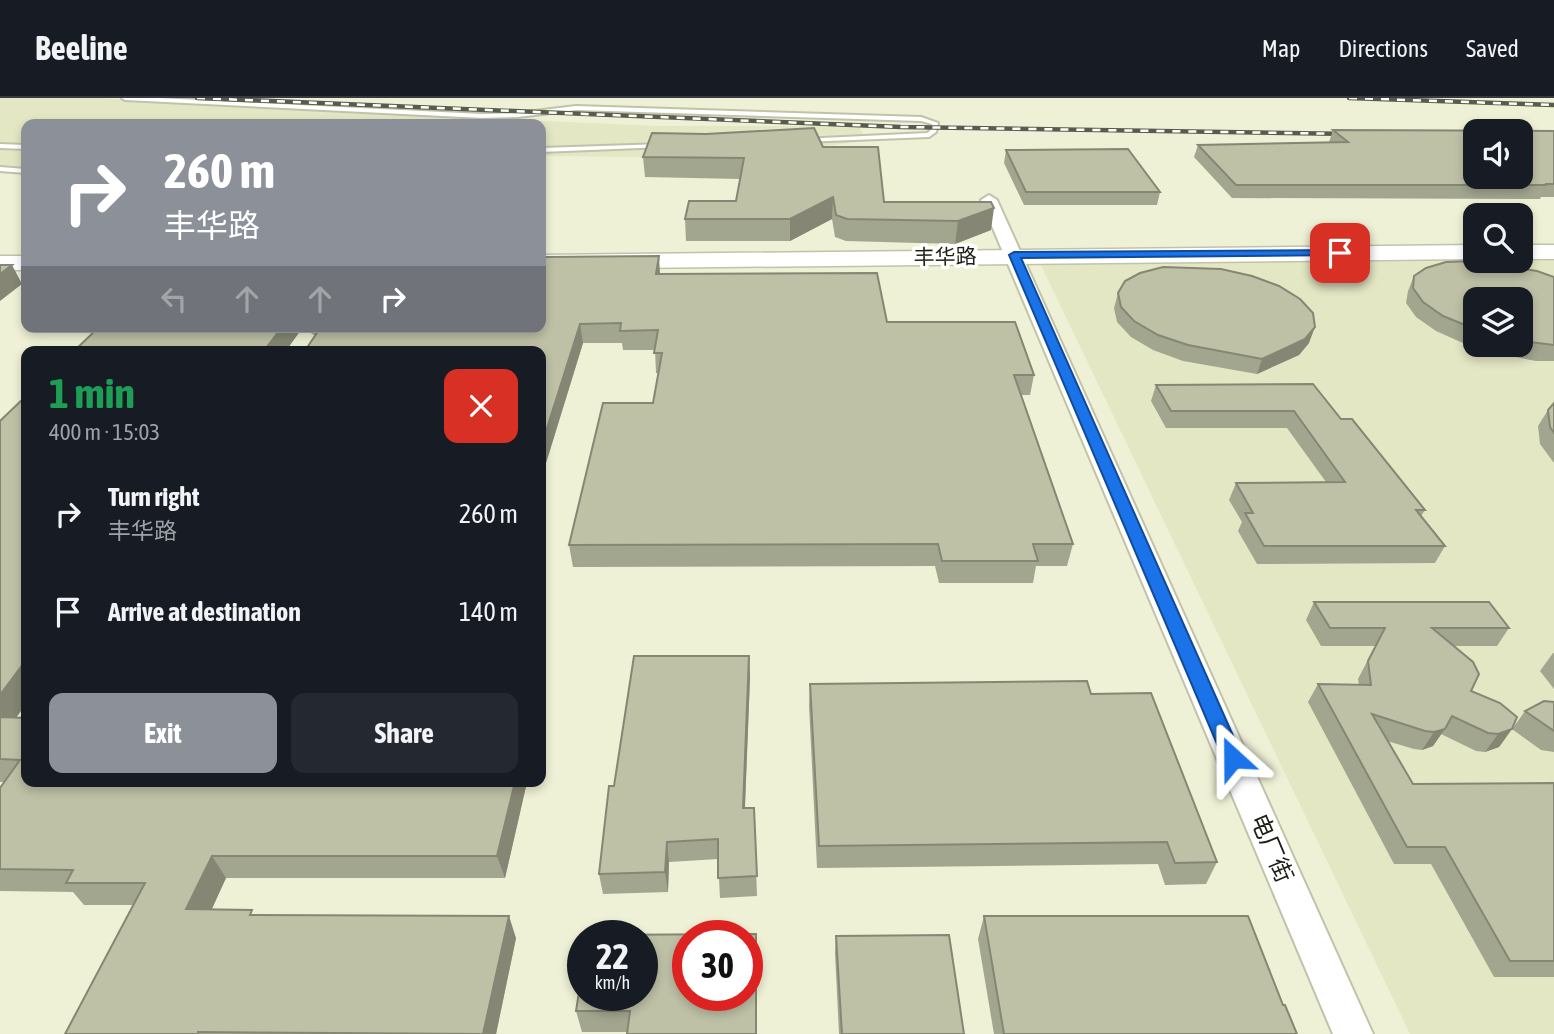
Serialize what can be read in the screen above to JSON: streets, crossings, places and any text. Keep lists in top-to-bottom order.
{
  "streets": {
    "street": ["丰华路", "电厂街"]
  },
  "crossings": [
    ["丰华路", "电厂街"]
  ],
  "page": {
    "header": "Beeline",
    "nav": ["Map", "Directions", "Saved"],
    "turn": ["260 m", "丰华路"],
    "heading": ["1 min", "400 m · 15:03"],
    "list": [
      {
        "name": "Turn right",
        "note": "丰华路",
        "value": "260 m"
      },
      {
        "name": "Arrive at destination",
        "value": "140 m"
      }
    ],
    "buttons": ["Exit", "Share"],
    "speed": "22 km/h",
    "limit": "30"
  }
}
